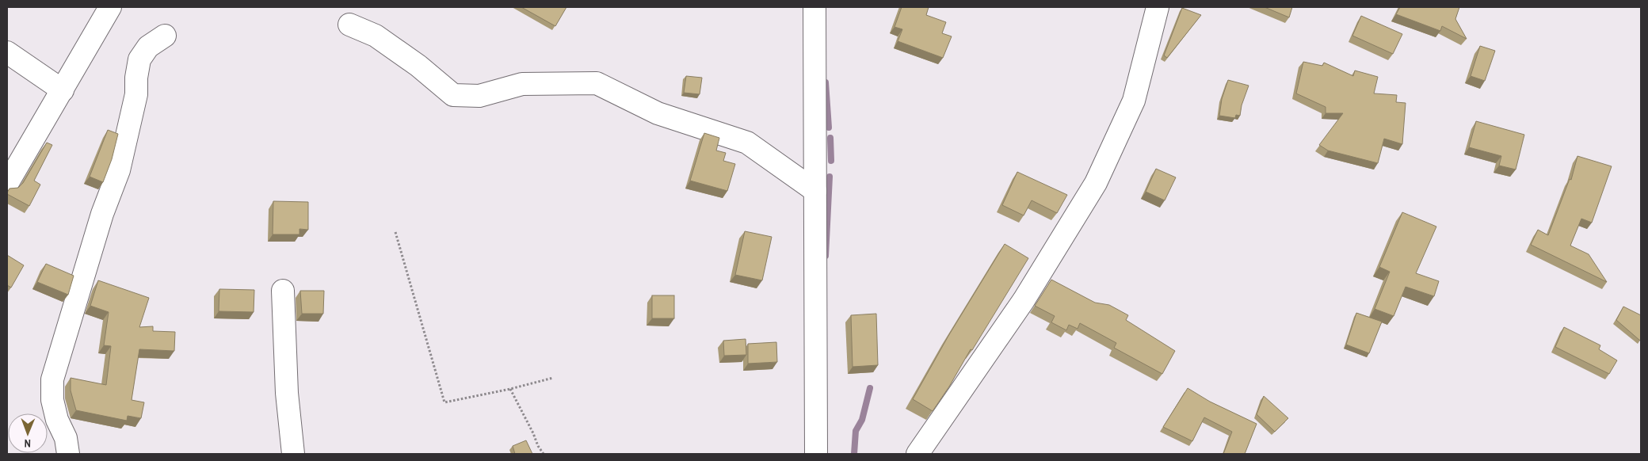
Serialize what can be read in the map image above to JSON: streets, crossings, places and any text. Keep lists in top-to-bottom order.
{
  "north": "bottom"
}
